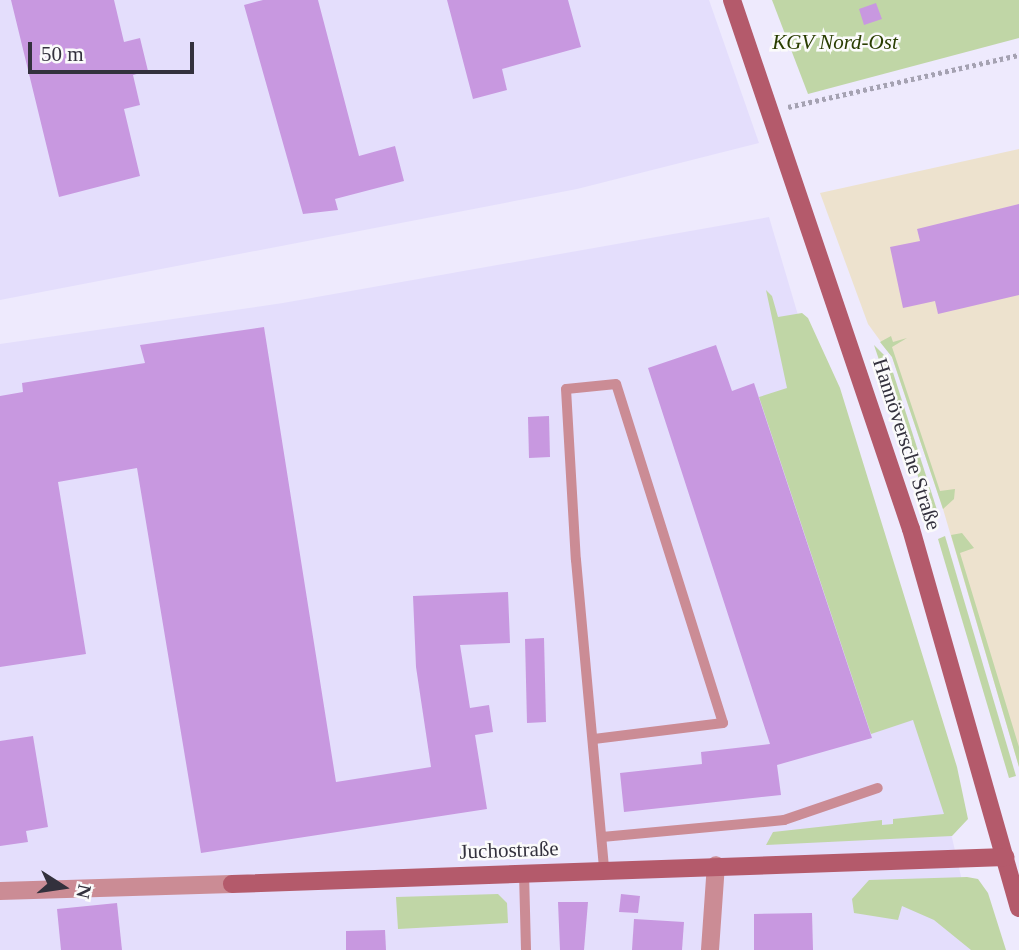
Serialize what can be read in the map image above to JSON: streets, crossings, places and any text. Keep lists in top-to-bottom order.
{
  "streets": {
    "main road": ["Hannöversche Straße", "Juchostraße"]
  },
  "crossings": [
    ["Hannöversche Straße", "Juchostraße"]
  ],
  "parks": ["KGV Nord-Ost"],
  "scale_bar": "50 m",
  "north": "right"
}
